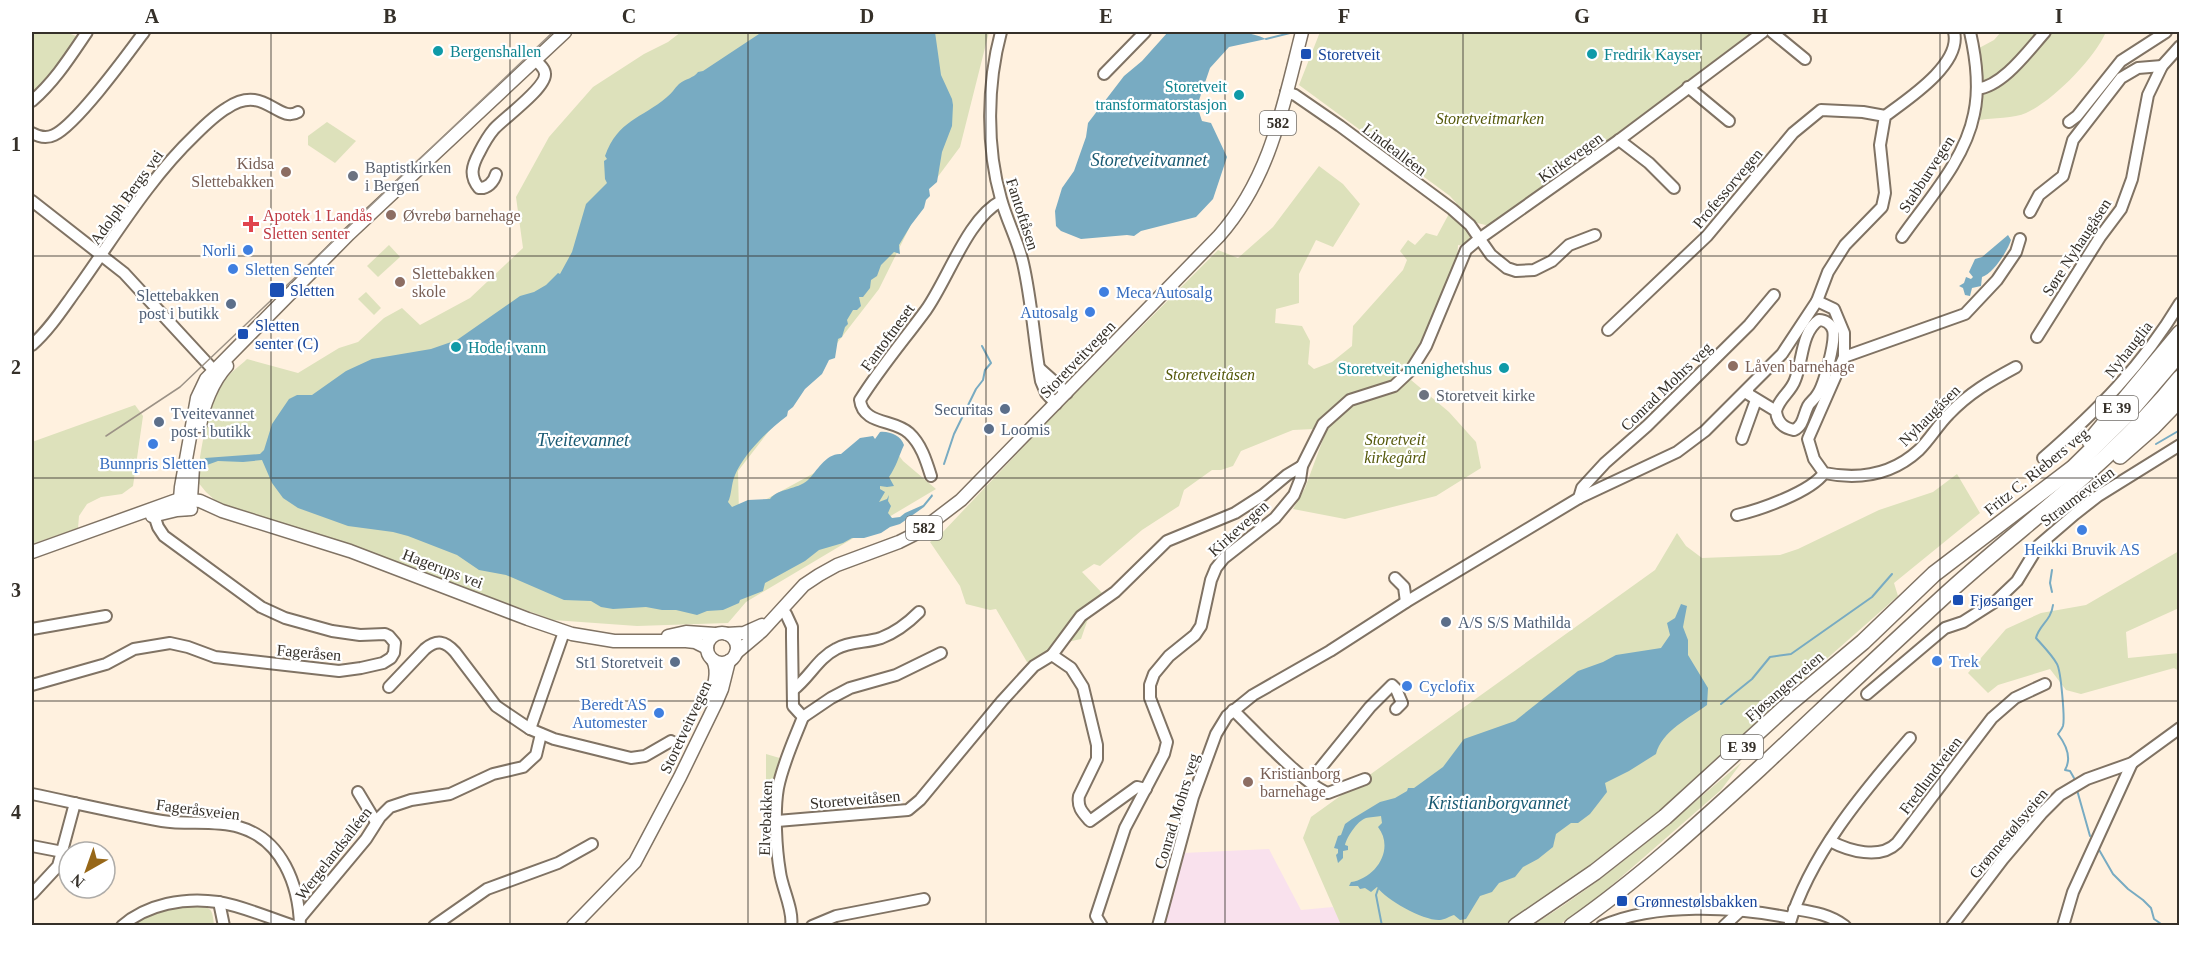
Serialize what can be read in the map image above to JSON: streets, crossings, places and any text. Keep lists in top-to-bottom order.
{
  "streets": {
    "highway": ["E 39", "Fritz C. Riebers veg", "Fjøsangerveien"],
    "main road": ["582", "Storetveitvegen", "Hagerups vei"],
    "street": [
      "Lindealléen",
      "Kirkevegen",
      "Stabburvegen",
      "Professorvegen",
      "Adolph Bergs vei",
      "Fantoftåsen",
      "Søre Nyhaugåsen",
      "Fantoftneset",
      "Nyhauglia",
      "Conrad Mohrs veg",
      "Nyhaugåsen",
      "Straumeveien",
      "Fageråsen",
      "Fredlundveien",
      "Storetveitåsen",
      "Fageråsveien",
      "Elvebakken",
      "Grønnestølsveien",
      "Wergelandsalléen"
    ]
  },
  "crossings": [
    ["Lindealléen", "Kirkevegen"],
    ["Lindealléen", "Storetveitvegen"],
    ["Kirkevegen", "Storetveitåsen"],
    ["Professorvegen", "Conrad Mohrs veg"],
    ["Fantoftåsen", "Fantoftneset"],
    ["Fantoftåsen", "Storetveitvegen"],
    ["Storetveitvegen", "Hagerups vei"],
    ["E 39", "Fritz C. Riebers veg"],
    ["Fritz C. Riebers veg", "Fjøsangerveien"],
    ["Hagerups vei", "Fageråsen"],
    ["Storetveitåsen", "Elvebakken"],
    ["Fageråsveien", "Wergelandsalléen"]
  ],
  "water": ["Storetveitvannet", "Tveitevannet", "Kristianborgvannet"],
  "parks": ["Storetveitmarken", "Storetveitåsen", "Storetveit kirkegård"],
  "places": {
    "other": [
      "Bergenshallen",
      "Fredrik Kayser",
      "Storetveit transformatorstasjon",
      "Kidsa Slettebakken",
      "Baptistkirken i Bergen",
      "Øvrebø barnehage",
      "Norli",
      "Sletten Senter",
      "Slettebakken skole",
      "Meca Autosalg",
      "Slettebakken post i butikk",
      "Autosalg",
      "Hode i vann",
      "Låven barnehage",
      "Storetveit menighetshus",
      "Storetveit kirke",
      "Securitas",
      "Tveitevannet post i butikk",
      "Loomis",
      "Bunnpris Sletten",
      "Heikki Bruvik AS",
      "A/S S/S Mathilda",
      "Trek",
      "St1 Storetveit",
      "Cyclofix",
      "Beredt AS Automester",
      "Kristianborg barnehage"
    ],
    "transit": [
      "Storetveit",
      "Sletten",
      "Sletten senter (C)",
      "Fjøsanger",
      "Grønnestølsbakken"
    ],
    "health": ["Apotek 1 Landås Sletten senter"]
  },
  "north": "bottom left",
  "grid": {
    "columns": [
      "A",
      "B",
      "C",
      "D",
      "E",
      "F",
      "G",
      "H",
      "I"
    ],
    "rows": [
      "1",
      "2",
      "3",
      "4"
    ]
  }
}
